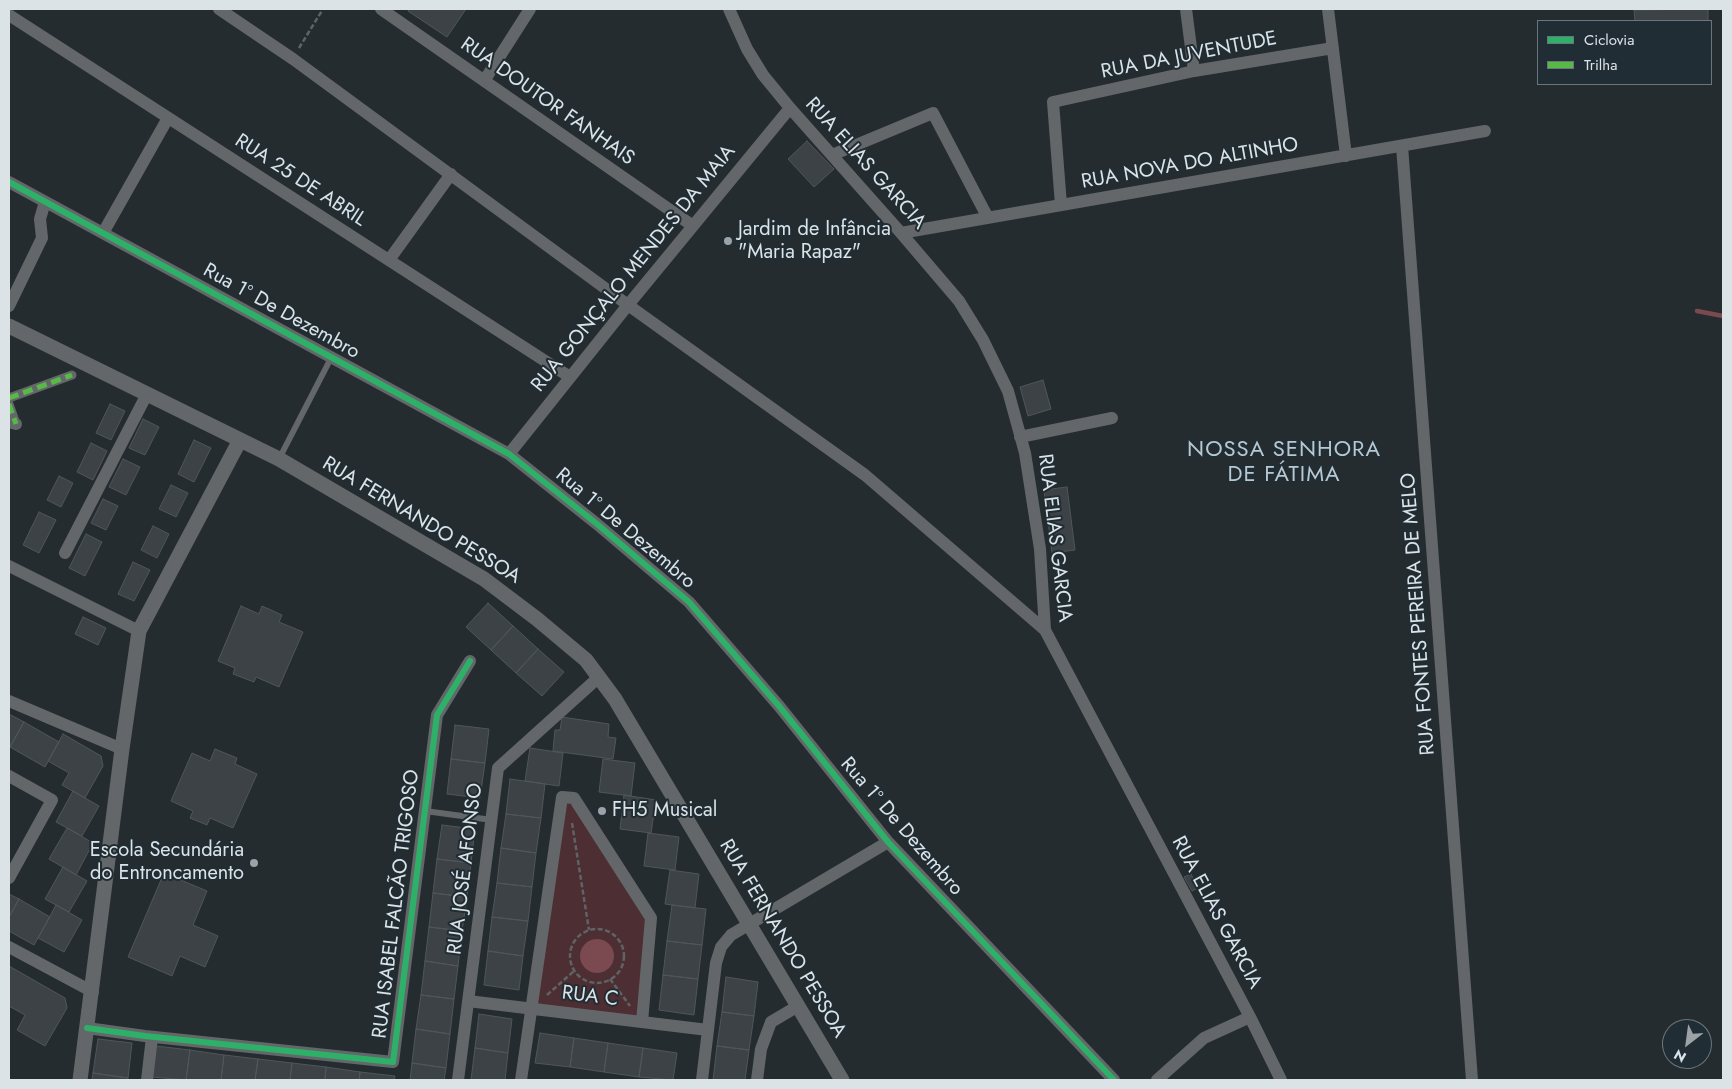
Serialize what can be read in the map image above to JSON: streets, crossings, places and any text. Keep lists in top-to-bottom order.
{
  "streets": {
    "street": [
      "RUA DA JUVENTUDE",
      "RUA DOUTOR FANHAIS",
      "RUA ELIAS GARCIA",
      "RUA NOVA DO ALTINHO",
      "RUA 25 DE ABRIL",
      "RUA GONÇALO MENDES DA MAIA",
      "Rua 1º De Dezembro",
      "RUA FERNANDO PESSOA",
      "RUA FONTES PEREIRA DE MELO",
      "RUA JOSÉ AFONSO",
      "RUA ISABEL FALCÃO TRIGOSO",
      "RUA C"
    ]
  },
  "crossings": [
    ["RUA DA JUVENTUDE", "RUA NOVA DO ALTINHO"],
    ["RUA DOUTOR FANHAIS", "RUA GONÇALO MENDES DA MAIA"],
    ["RUA ELIAS GARCIA", "RUA NOVA DO ALTINHO"],
    ["RUA ELIAS GARCIA", "RUA GONÇALO MENDES DA MAIA"],
    ["RUA NOVA DO ALTINHO", "RUA FONTES PEREIRA DE MELO"],
    ["RUA 25 DE ABRIL", "RUA GONÇALO MENDES DA MAIA"],
    ["RUA GONÇALO MENDES DA MAIA", "Rua 1º De Dezembro"],
    ["RUA FERNANDO PESSOA", "RUA JOSÉ AFONSO"],
    ["RUA JOSÉ AFONSO", "RUA C"]
  ],
  "districts": ["NOSSA SENHORA DE FÁTIMA"],
  "places": ["Jardim de Infância \"Maria Rapaz\"", "FH5 Musical", "Escola Secundária do Entroncamento"],
  "legend": ["Ciclovia", "Trilha"],
  "north": "bottom left"
}
